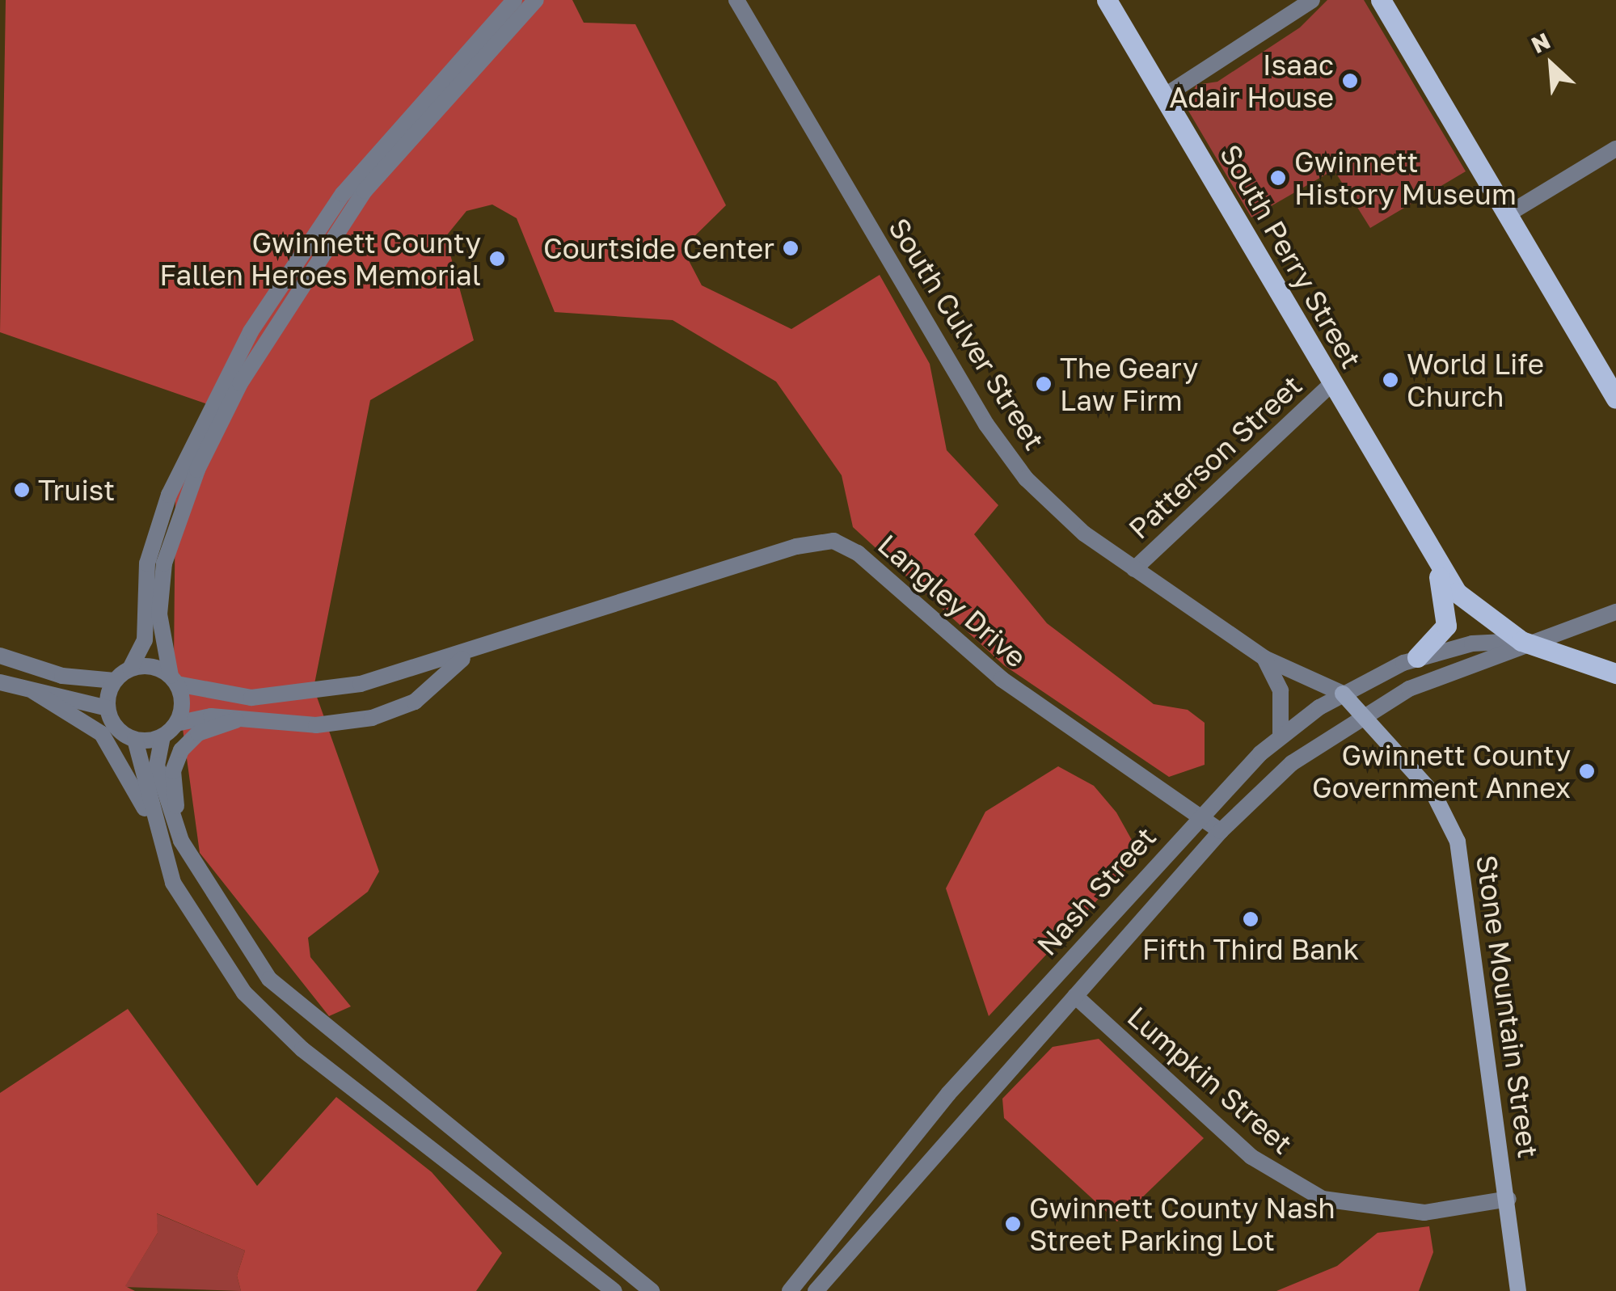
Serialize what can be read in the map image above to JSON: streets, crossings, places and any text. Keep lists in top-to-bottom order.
{
  "streets": {
    "main road": ["South Perry Street", "Stone Mountain Street"],
    "street": [
      "South Culver Street",
      "Patterson Street",
      "Langley Drive",
      "Nash Street",
      "Lumpkin Street"
    ]
  },
  "crossings": [
    ["South Perry Street", "Patterson Street"],
    ["South Perry Street", "Nash Street"],
    ["South Culver Street", "Patterson Street"],
    ["South Culver Street", "Nash Street"],
    ["South Culver Street", "Stone Mountain Street"],
    ["Langley Drive", "Nash Street"],
    ["Nash Street", "Stone Mountain Street"],
    ["Nash Street", "Lumpkin Street"],
    ["Stone Mountain Street", "Lumpkin Street"]
  ],
  "places": [
    "Isaac Adair House",
    "Gwinnett History Museum",
    "Courtside Center",
    "Gwinnett County Fallen Heroes Memorial",
    "World Life Church",
    "The Geary Law Firm",
    "Truist",
    "Gwinnett County Government Annex",
    "Fifth Third Bank",
    "Gwinnett County Nash Street Parking Lot"
  ],
  "north": "top left"
}
